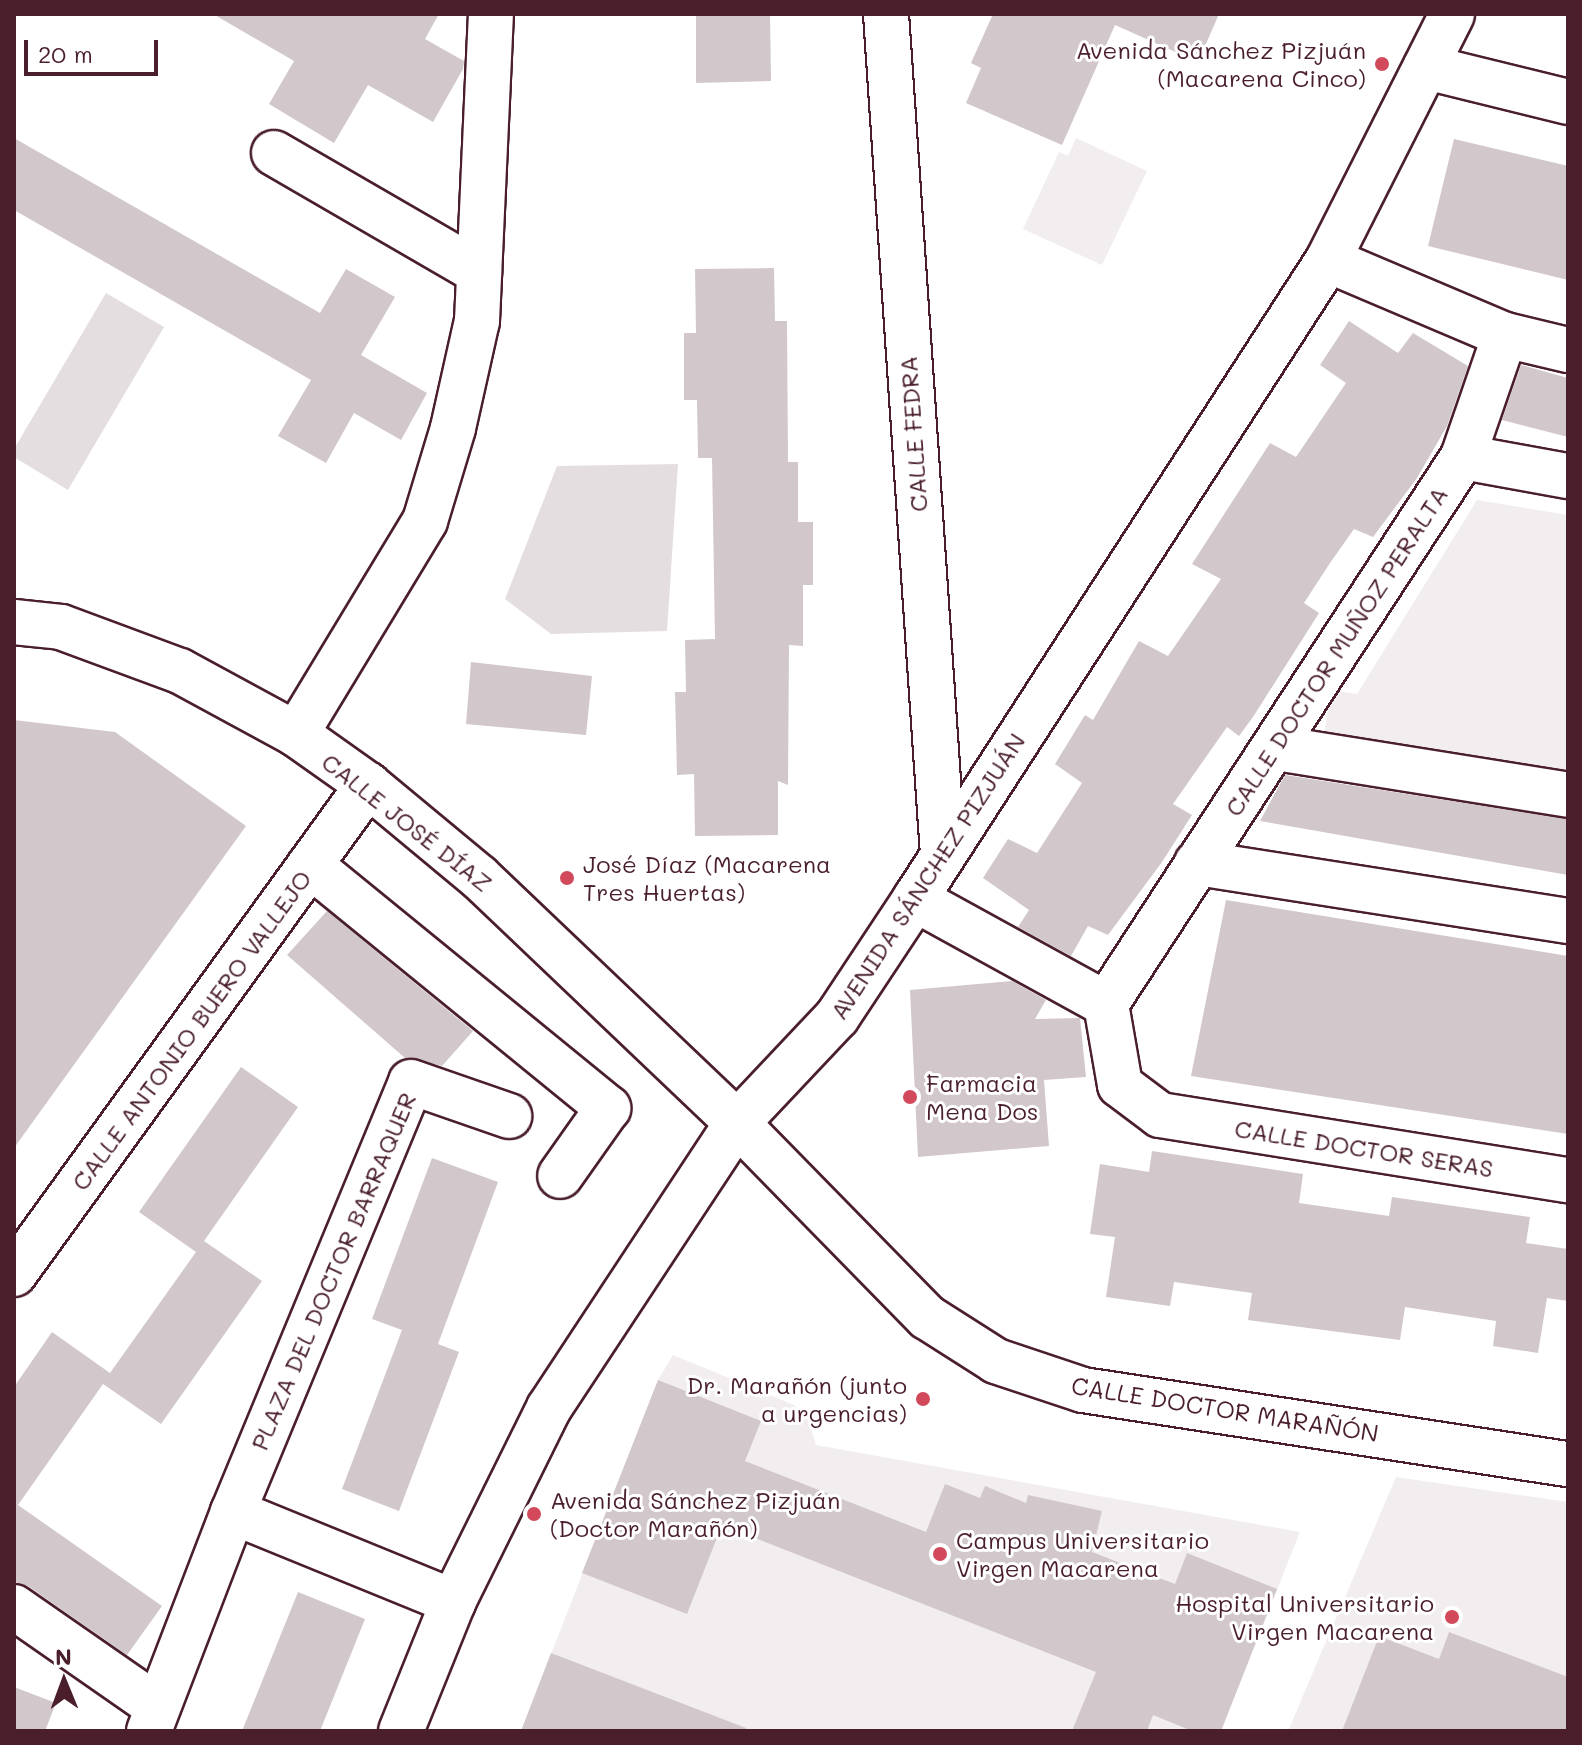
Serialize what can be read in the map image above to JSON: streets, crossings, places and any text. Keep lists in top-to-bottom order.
{
  "streets": {
    "street": [
      "CALLE FEDRA",
      "CALLE DOCTOR MUÑOZ PERALTA",
      "CALLE JOSÉ DÍAZ",
      "AVENIDA SÁNCHEZ PIZJUÁN",
      "CALLE ANTONIO BUERO VALLEJO",
      "CALLE DOCTOR SERAS",
      "PLAZA DEL DOCTOR BARRAQUER",
      "CALLE DOCTOR MARAÑÓN"
    ]
  },
  "crossings": [
    ["CALLE FEDRA", "AVENIDA SÁNCHEZ PIZJUÁN"],
    ["CALLE DOCTOR MUÑOZ PERALTA", "CALLE DOCTOR SERAS"],
    ["CALLE JOSÉ DÍAZ", "AVENIDA SÁNCHEZ PIZJUÁN"],
    ["CALLE JOSÉ DÍAZ", "CALLE ANTONIO BUERO VALLEJO"],
    ["CALLE JOSÉ DÍAZ", "CALLE DOCTOR MARAÑÓN"],
    ["AVENIDA SÁNCHEZ PIZJUÁN", "CALLE DOCTOR MARAÑÓN"]
  ],
  "places": [
    "Avenida Sánchez Pizjuán (Macarena Cinco)",
    "José Díaz (Macarena Tres Huertas)",
    "Farmacia Mena Dos",
    "Dr. Marañón (junto a urgencias)",
    "Avenida Sánchez Pizjuán (Doctor Marañón)",
    "Campus Universitario Virgen Macarena",
    "Hospital Universitario Virgen Macarena"
  ],
  "scale_bar": "20 m",
  "north": "top"
}
